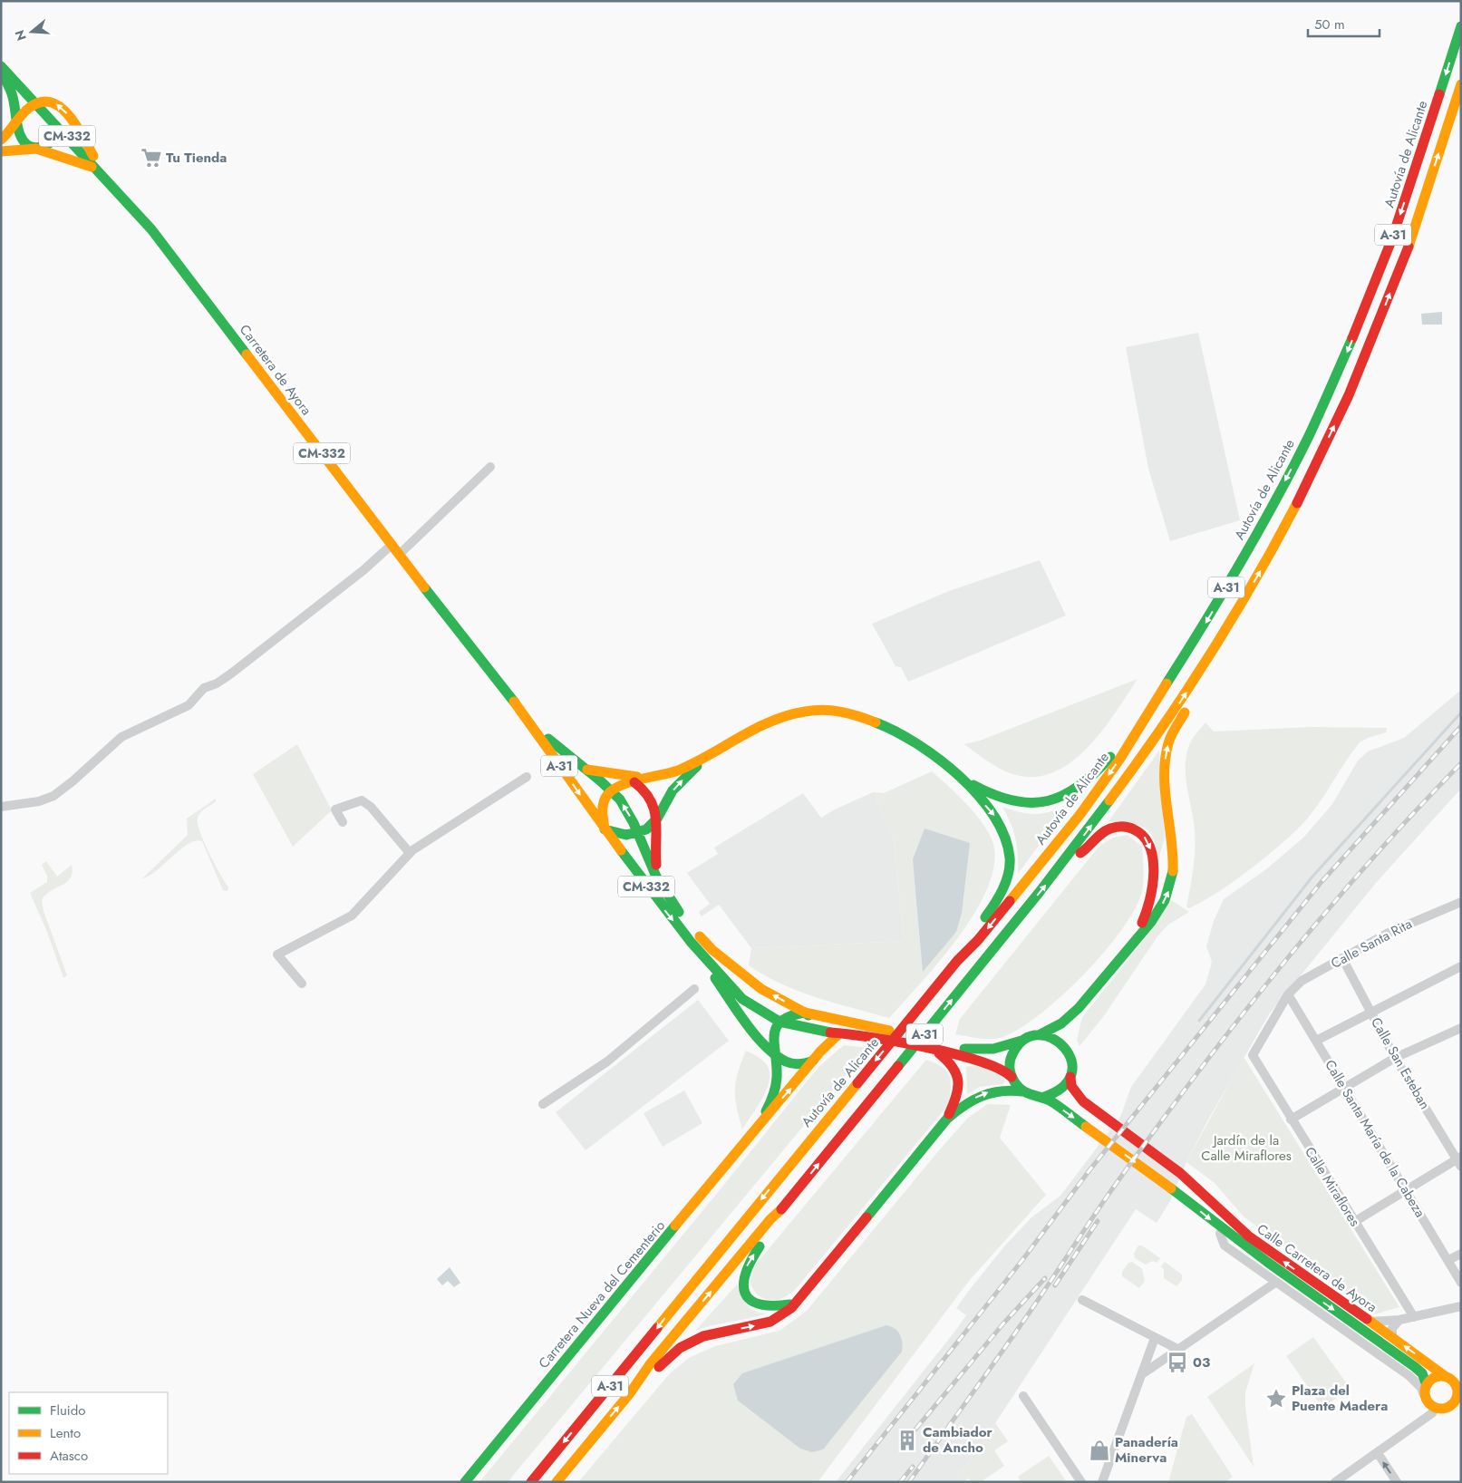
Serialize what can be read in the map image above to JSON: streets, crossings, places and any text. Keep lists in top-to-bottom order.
{
  "streets": {
    "main road": [
      "CM-332",
      "Autovía de Alicante",
      "A-31",
      "Carretera de Ayora",
      "Calle Carretera de Ayora",
      "Carretera Nueva del Cementerio"
    ],
    "street": [
      "Calle Santa Rita",
      "Calle San Esteban",
      "Calle Santa María de la Cabeza",
      "Calle Miraflores"
    ]
  },
  "crossings": [
    ["CM-332", "A-31"],
    ["CM-332", "Carretera de Ayora"],
    ["CM-332", "Carretera Nueva del Cementerio"],
    ["A-31", "Carretera de Ayora"],
    ["A-31", "Calle Carretera de Ayora"],
    ["A-31", "Carretera Nueva del Cementerio"],
    ["Calle Santa Rita", "Calle San Esteban"],
    ["Calle Santa Rita", "Calle Santa María de la Cabeza"],
    ["Calle Santa Rita", "Calle Miraflores"]
  ],
  "parks": ["Jardín de la Calle Miraflores"],
  "places": {
    "supermarket": ["Tu Tienda"],
    "bus stop": ["03"],
    "place": ["Plaza del Puente Madera"],
    "building": ["Cambiador de Ancho"],
    "shop": ["Panadería Minerva"]
  },
  "legend": ["Fluido", "Lento", "Atasco"],
  "scale_bar": "50 m",
  "north": "left"
}
